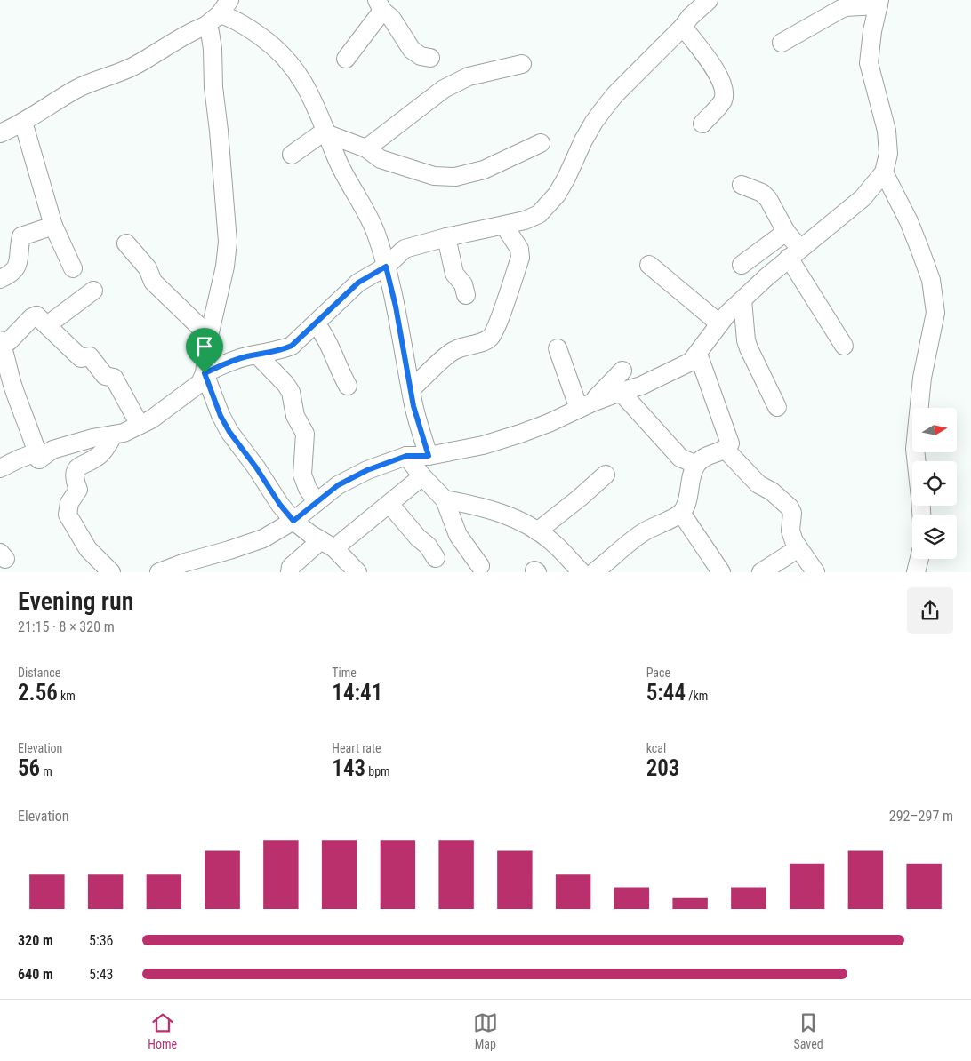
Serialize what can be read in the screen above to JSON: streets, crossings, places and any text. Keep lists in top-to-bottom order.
{
  "north": "right",
  "page": {
    "heading": ["Evening run", "21:15 · 8 × 320 m"],
    "stats": [
      ["Distance", "2.56 km"],
      ["Time", "14:41"],
      ["Pace", "5:44 /km"],
      ["Elevation", "56 m"],
      ["Heart rate", "143 bpm"],
      ["kcal", "203"]
    ],
    "chart": ["Elevation", "292–297 m"],
    "list": [
      {
        "name": "320 m",
        "note": "5:36"
      },
      {
        "name": "640 m",
        "note": "5:43"
      }
    ],
    "tabs": ["Home", "Map", "Saved"]
  }
}
